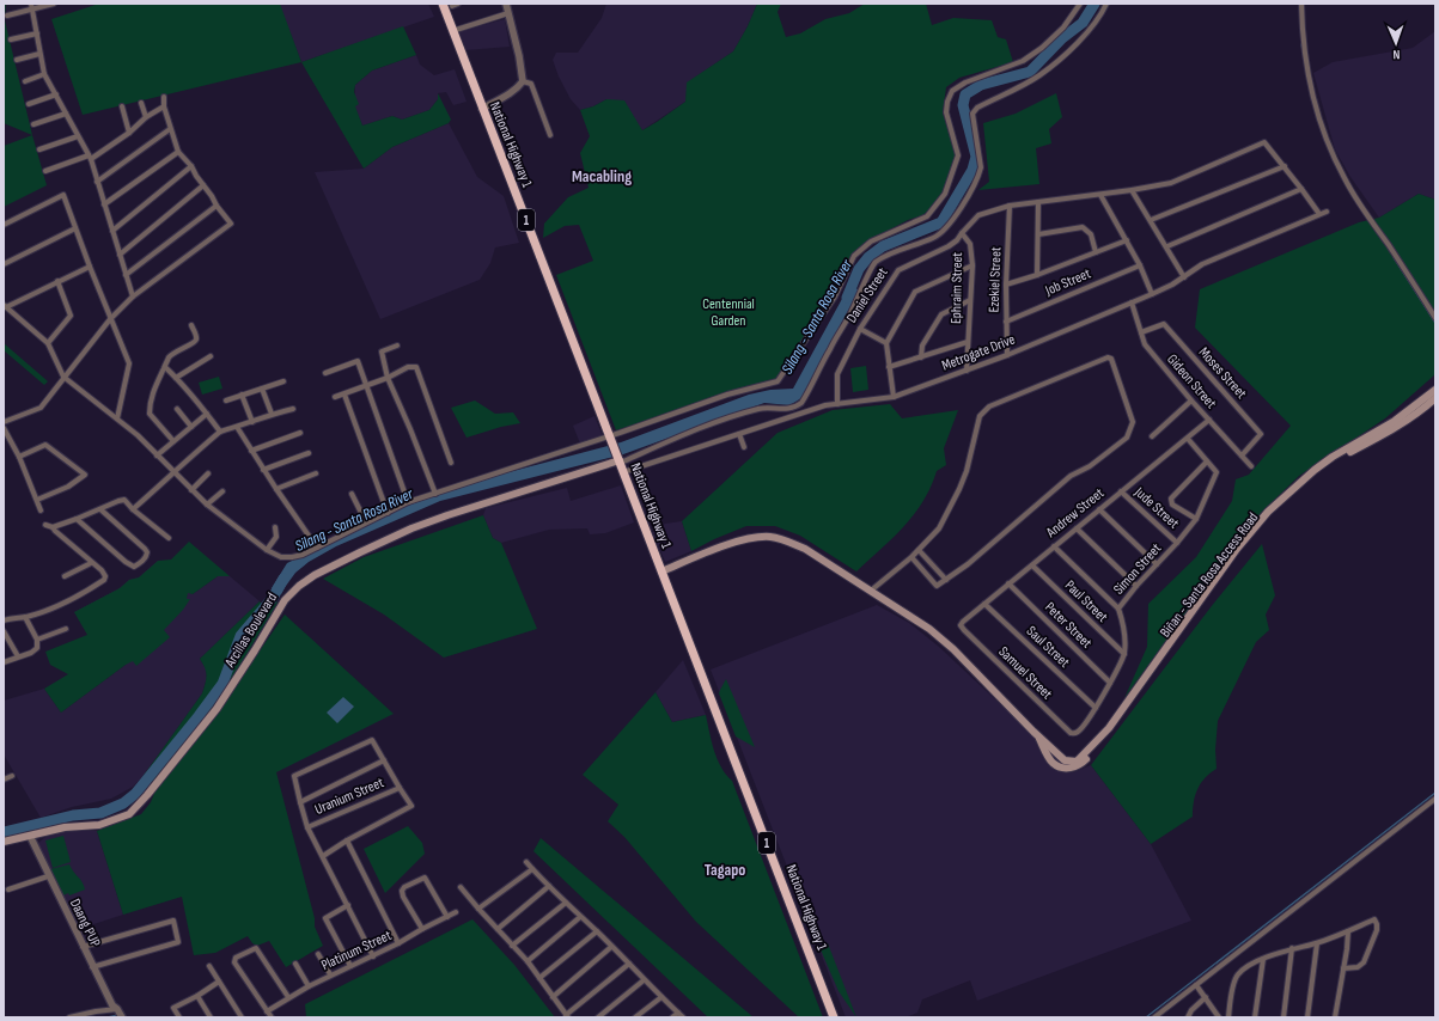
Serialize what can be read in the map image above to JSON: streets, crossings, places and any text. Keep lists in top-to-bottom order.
{
  "streets": {
    "highway": ["National Highway 1", "1"],
    "main road": ["Biñan - Santa Rosa Access Road", "Arcillas Boulevard"],
    "street": [
      "Ezekiel Street",
      "Job Street",
      "Ephraim Street",
      "Daniel Street",
      "Metrogate Drive",
      "Moses Street",
      "Gideon Street",
      "Jude Street",
      "Andrew Street",
      "Simon Street",
      "Paul Street",
      "Peter Street",
      "Saul Street",
      "Samuel Street",
      "Uranium Street",
      "Daang PUP",
      "Platinum Street"
    ]
  },
  "crossings": [
    ["National Highway 1", "Metrogate Drive"],
    ["National Highway 1", "Biñan - Santa Rosa Access Road"],
    ["National Highway 1", "Arcillas Boulevard"],
    ["Ezekiel Street", "Job Street"],
    ["Ezekiel Street", "Ephraim Street"],
    ["Ezekiel Street", "Metrogate Drive"],
    ["Ephraim Street", "Daniel Street"],
    ["Ephraim Street", "Metrogate Drive"],
    ["Daniel Street", "Metrogate Drive"],
    ["Metrogate Drive", "Gideon Street"],
    ["Metrogate Drive", "Arcillas Boulevard"],
    ["Moses Street", "Gideon Street"],
    ["Gideon Street", "Andrew Street"],
    ["Jude Street", "Andrew Street"],
    ["Jude Street", "Simon Street"],
    ["Andrew Street", "Paul Street"],
    ["Andrew Street", "Peter Street"],
    ["Andrew Street", "Saul Street"],
    ["Andrew Street", "Samuel Street"],
    ["Simon Street", "Paul Street"],
    ["Simon Street", "Peter Street"],
    ["Simon Street", "Saul Street"],
    ["Simon Street", "Samuel Street"],
    ["Arcillas Boulevard", "Daang PUP"]
  ],
  "districts": ["Macabling", "Tagapo"],
  "water": ["Silang - Santa Rosa River"],
  "parks": ["Centennial Garden"],
  "north": "bottom"
}
